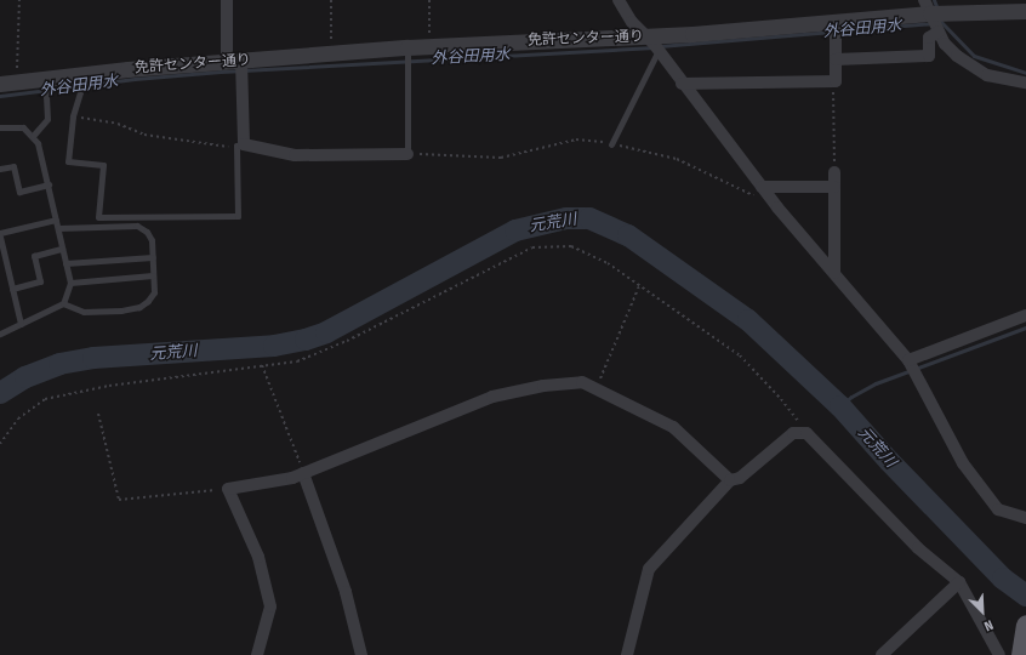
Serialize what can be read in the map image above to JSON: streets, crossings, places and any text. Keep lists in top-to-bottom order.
{
  "streets": {
    "street": ["免許センター通り"]
  },
  "water": ["外谷田用水", "元荒川"],
  "north": "bottom right"
}
